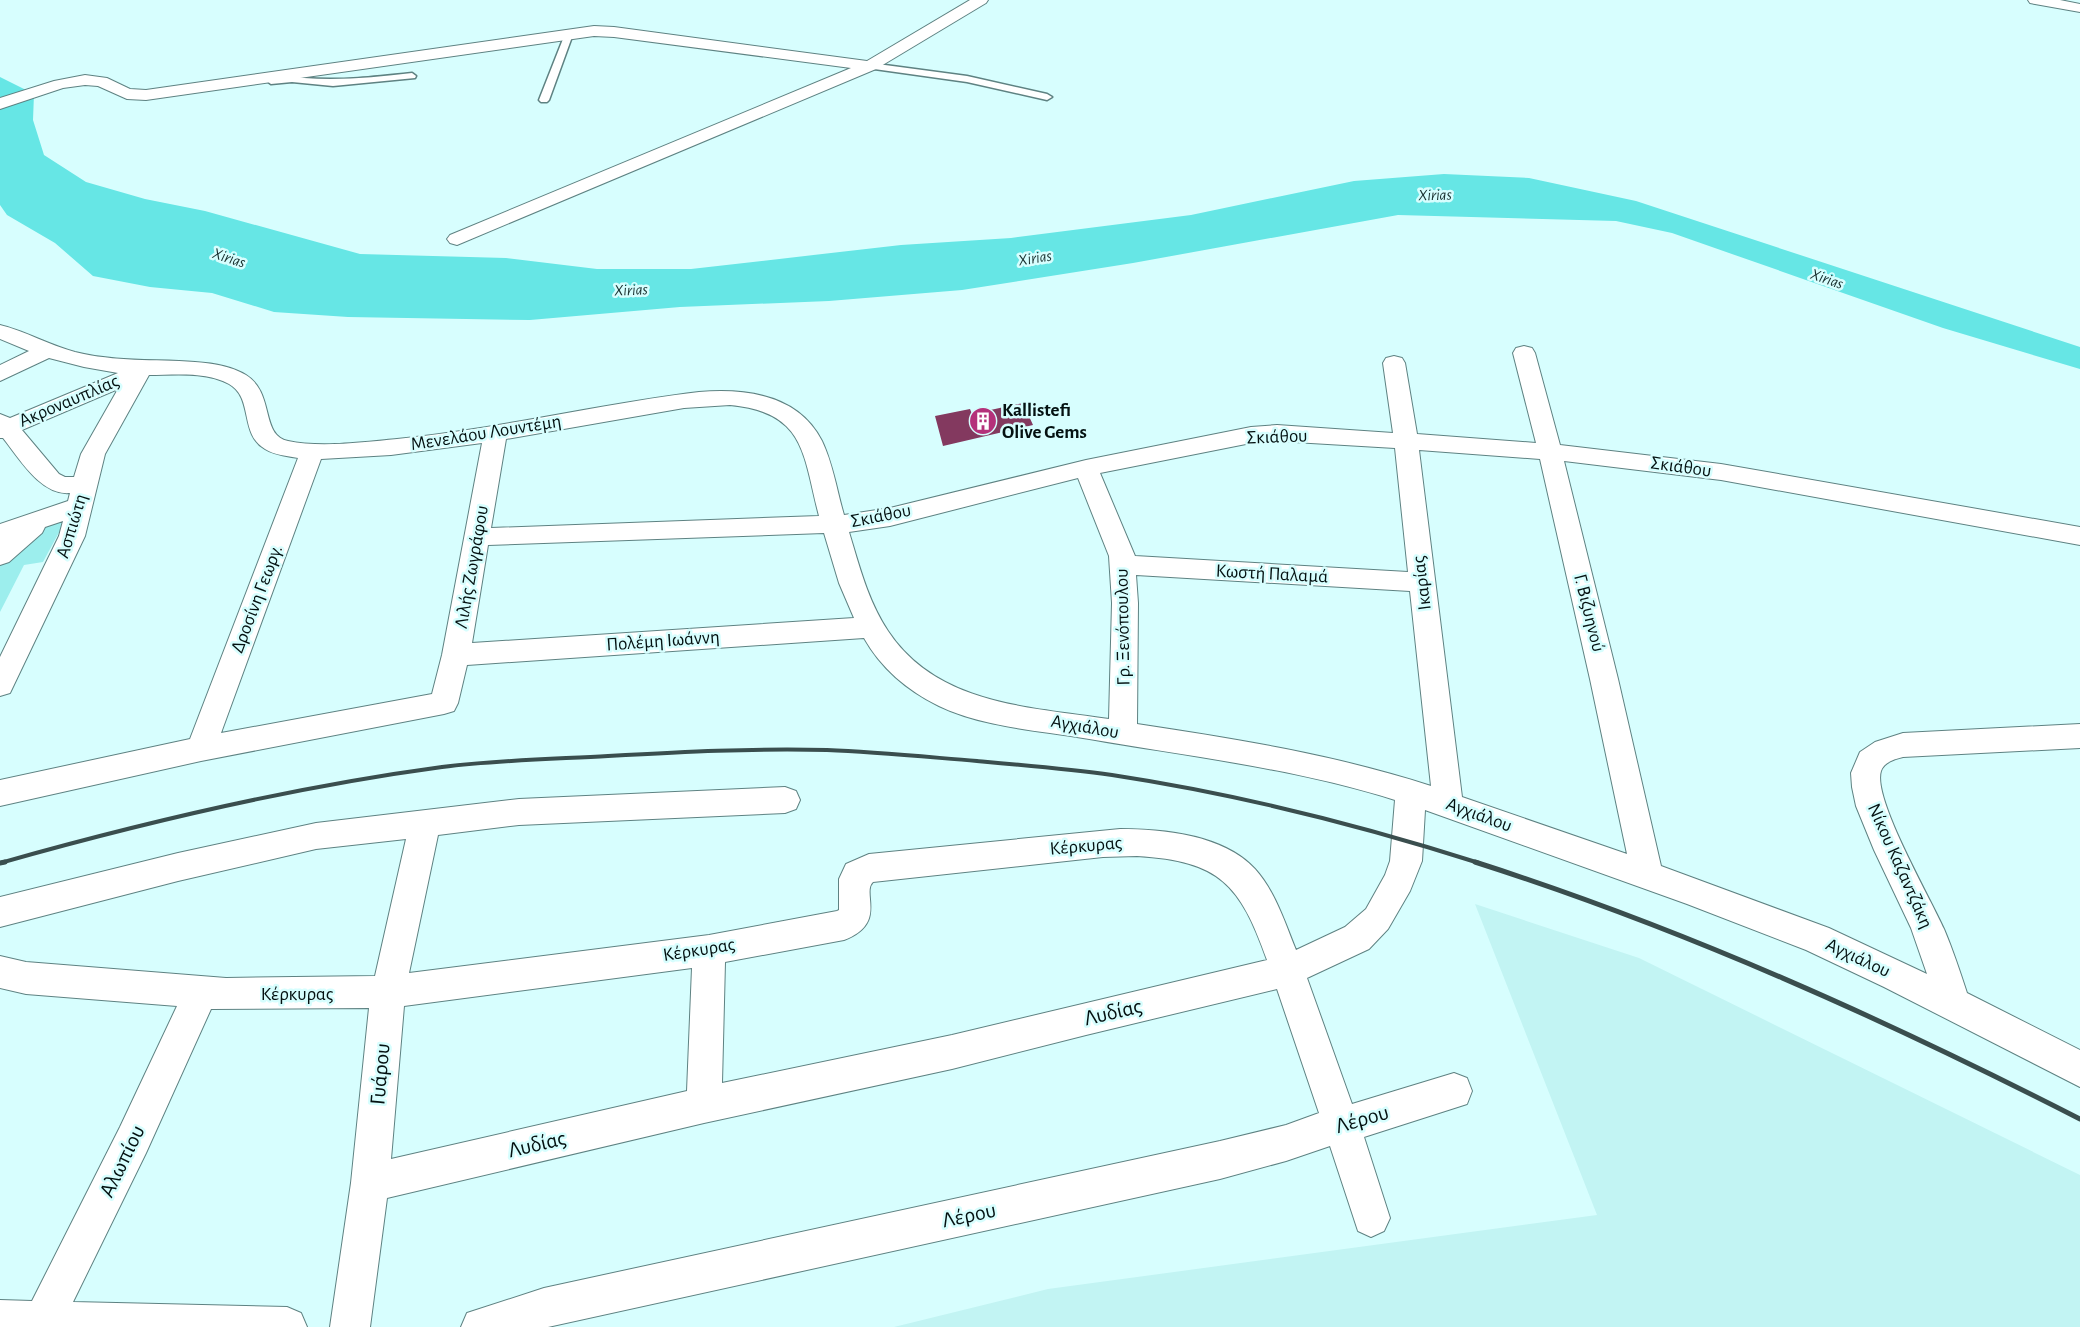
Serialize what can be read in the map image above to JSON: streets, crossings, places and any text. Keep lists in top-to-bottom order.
{
  "streets": {
    "street": [
      "Ακροναυπλίας",
      "Μενελάου Λουντέμη",
      "Σκιάθου",
      "Ασπιώτη",
      "Λιλής Ζωγράφου",
      "Κωστή Παλαμά",
      "Ικαρίας",
      "Δροσίνη Γεωργ.",
      "Γ. Βιζυηνού",
      "Γρ. Ξενόπουλου",
      "Πολέμη Ιωάννη",
      "Αγχιάλου",
      "Κέρκυρας",
      "Νίκου Καζαντζάκη",
      "Λυδίας",
      "Γυάρου",
      "Λέρου",
      "Αλωπίου"
    ]
  },
  "crossings": [
    ["Ακροναυπλίας", "Μενελάου Λουντέμη"],
    ["Ακροναυπλίας", "Ασπιώτη"],
    ["Μενελάου Λουντέμη", "Σκιάθου"],
    ["Μενελάου Λουντέμη", "Ασπιώτη"],
    ["Μενελάου Λουντέμη", "Λιλής Ζωγράφου"],
    ["Μενελάου Λουντέμη", "Δροσίνη Γεωργ."],
    ["Μενελάου Λουντέμη", "Πολέμη Ιωάννη"],
    ["Μενελάου Λουντέμη", "Αγχιάλου"],
    ["Σκιάθου", "Λιλής Ζωγράφου"],
    ["Σκιάθου", "Ικαρίας"],
    ["Σκιάθου", "Γ. Βιζυηνού"],
    ["Σκιάθου", "Γρ. Ξενόπουλου"],
    ["Λιλής Ζωγράφου", "Δροσίνη Γεωργ."],
    ["Λιλής Ζωγράφου", "Πολέμη Ιωάννη"],
    ["Κωστή Παλαμά", "Ικαρίας"],
    ["Κωστή Παλαμά", "Γρ. Ξενόπουλου"],
    ["Ικαρίας", "Αγχιάλου"],
    ["Γ. Βιζυηνού", "Αγχιάλου"],
    ["Γρ. Ξενόπουλου", "Αγχιάλου"],
    ["Πολέμη Ιωάννη", "Αγχιάλου"],
    ["Αγχιάλου", "Νίκου Καζαντζάκη"],
    ["Αγχιάλου", "Λυδίας"],
    ["Κέρκυρας", "Λυδίας"],
    ["Κέρκυρας", "Γυάρου"],
    ["Κέρκυρας", "Αλωπίου"],
    ["Λυδίας", "Γυάρου"]
  ],
  "water": ["Xirias"],
  "places": {
    "building": ["Kallistefi Olive Gems"]
  }
}
